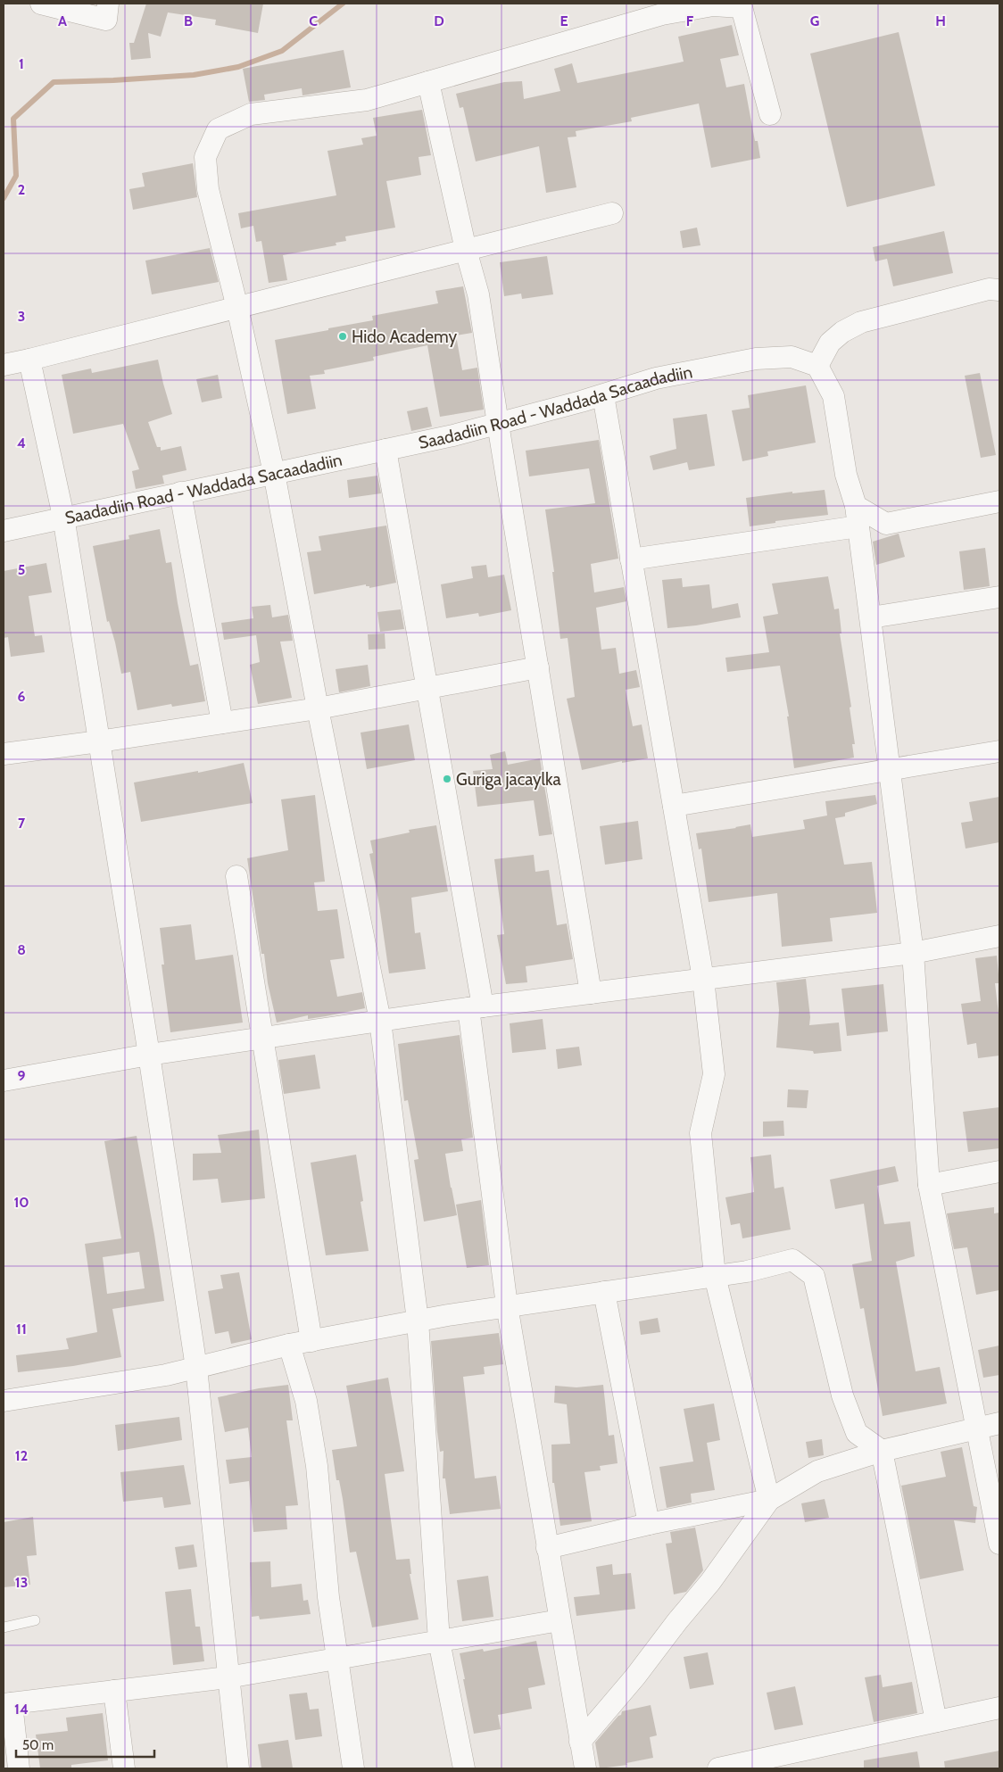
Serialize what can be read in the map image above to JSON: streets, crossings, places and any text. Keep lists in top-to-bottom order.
{
  "streets": {
    "street": ["Saadadiin Road - Waddada Sacaadadiin"]
  },
  "places": ["Hido Academy", "Guriga jacaylka"],
  "scale_bar": "50 m",
  "grid": {
    "columns": [
      "A",
      "B",
      "C",
      "D",
      "E",
      "F",
      "G",
      "H"
    ],
    "rows": [
      "1",
      "2",
      "3",
      "4",
      "5",
      "6",
      "7",
      "8",
      "9",
      "10",
      "11",
      "12",
      "13",
      "14"
    ]
  }
}
